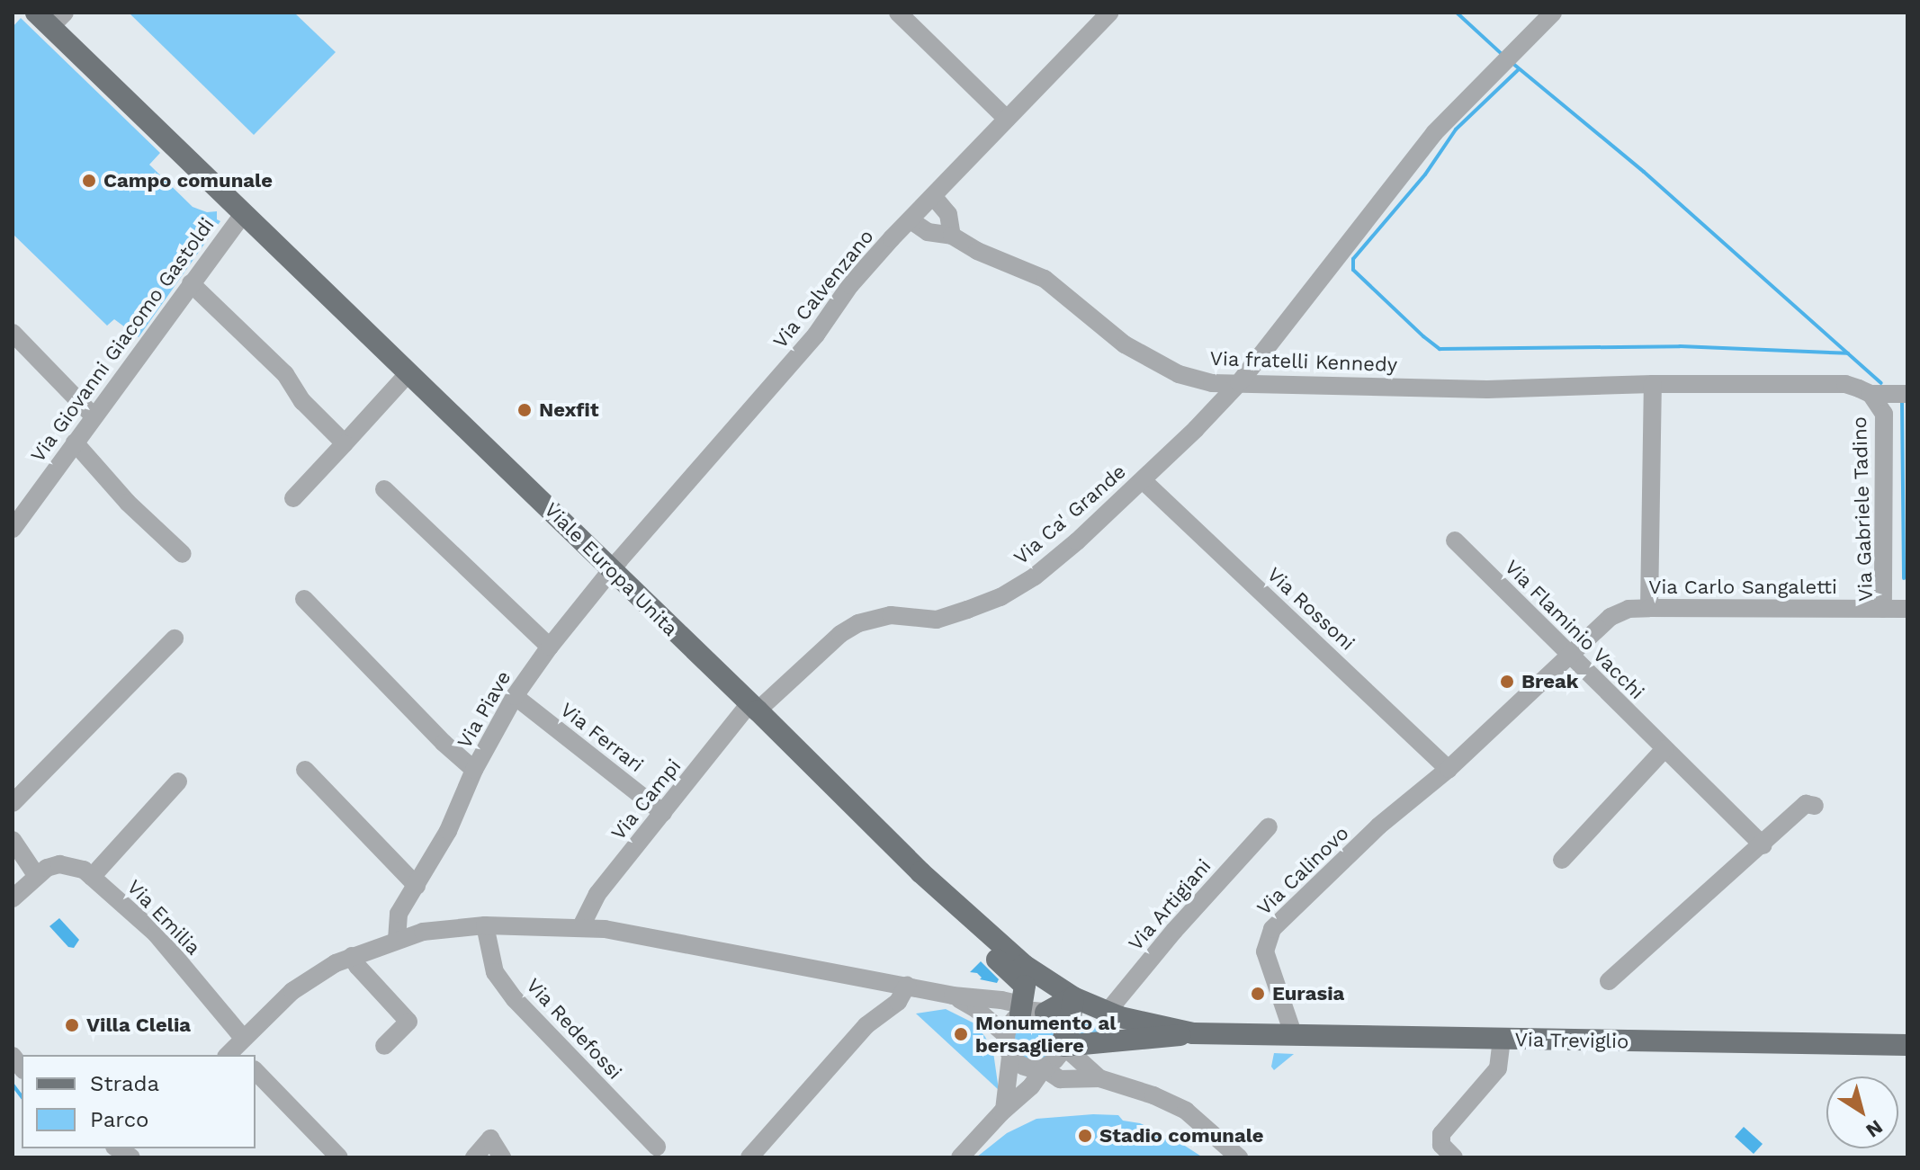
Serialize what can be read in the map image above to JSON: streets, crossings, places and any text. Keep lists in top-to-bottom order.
{
  "streets": {
    "main road": ["Viale Europa Unita", "Via Treviglio"],
    "street": [
      "Via Calvenzano",
      "Via Giovanni Giacomo Gastoldi",
      "Via fratelli Kennedy",
      "Via Gabriele Tadino",
      "Via Ca' Grande",
      "Via Carlo Sangaletti",
      "Via Rossoni",
      "Via Flaminio Vacchi",
      "Via Piave",
      "Via Ferrari",
      "Via Campi",
      "Via Calinovo",
      "Via Artigiani",
      "Via Emilia",
      "Via Redefossi"
    ]
  },
  "crossings": [
    ["Via Calvenzano", "Via fratelli Kennedy"],
    ["Via Calvenzano", "Viale Europa Unita"],
    ["Via Calvenzano", "Via Piave"],
    ["Via Giovanni Giacomo Gastoldi", "Viale Europa Unita"],
    ["Via fratelli Kennedy", "Via Gabriele Tadino"],
    ["Via fratelli Kennedy", "Via Ca' Grande"],
    ["Via Gabriele Tadino", "Via Carlo Sangaletti"],
    ["Via Ca' Grande", "Viale Europa Unita"],
    ["Via Ca' Grande", "Via Rossoni"],
    ["Via Ca' Grande", "Via Campi"],
    ["Viale Europa Unita", "Via Piave"],
    ["Viale Europa Unita", "Via Campi"],
    ["Viale Europa Unita", "Via Artigiani"],
    ["Viale Europa Unita", "Via Treviglio"],
    ["Via Carlo Sangaletti", "Via Rossoni"],
    ["Via Carlo Sangaletti", "Via Flaminio Vacchi"],
    ["Via Carlo Sangaletti", "Via Calinovo"],
    ["Via Rossoni", "Via Calinovo"],
    ["Via Piave", "Via Ferrari"],
    ["Via Ferrari", "Via Campi"],
    ["Via Calinovo", "Via Treviglio"]
  ],
  "places": [
    "Campo comunale",
    "Nexfit",
    "Break",
    "Eurasia",
    "Villa Clelia",
    "Monumento al bersagliere",
    "Stadio comunale"
  ],
  "legend": ["Strada", "Parco"],
  "north": "bottom right"
}
